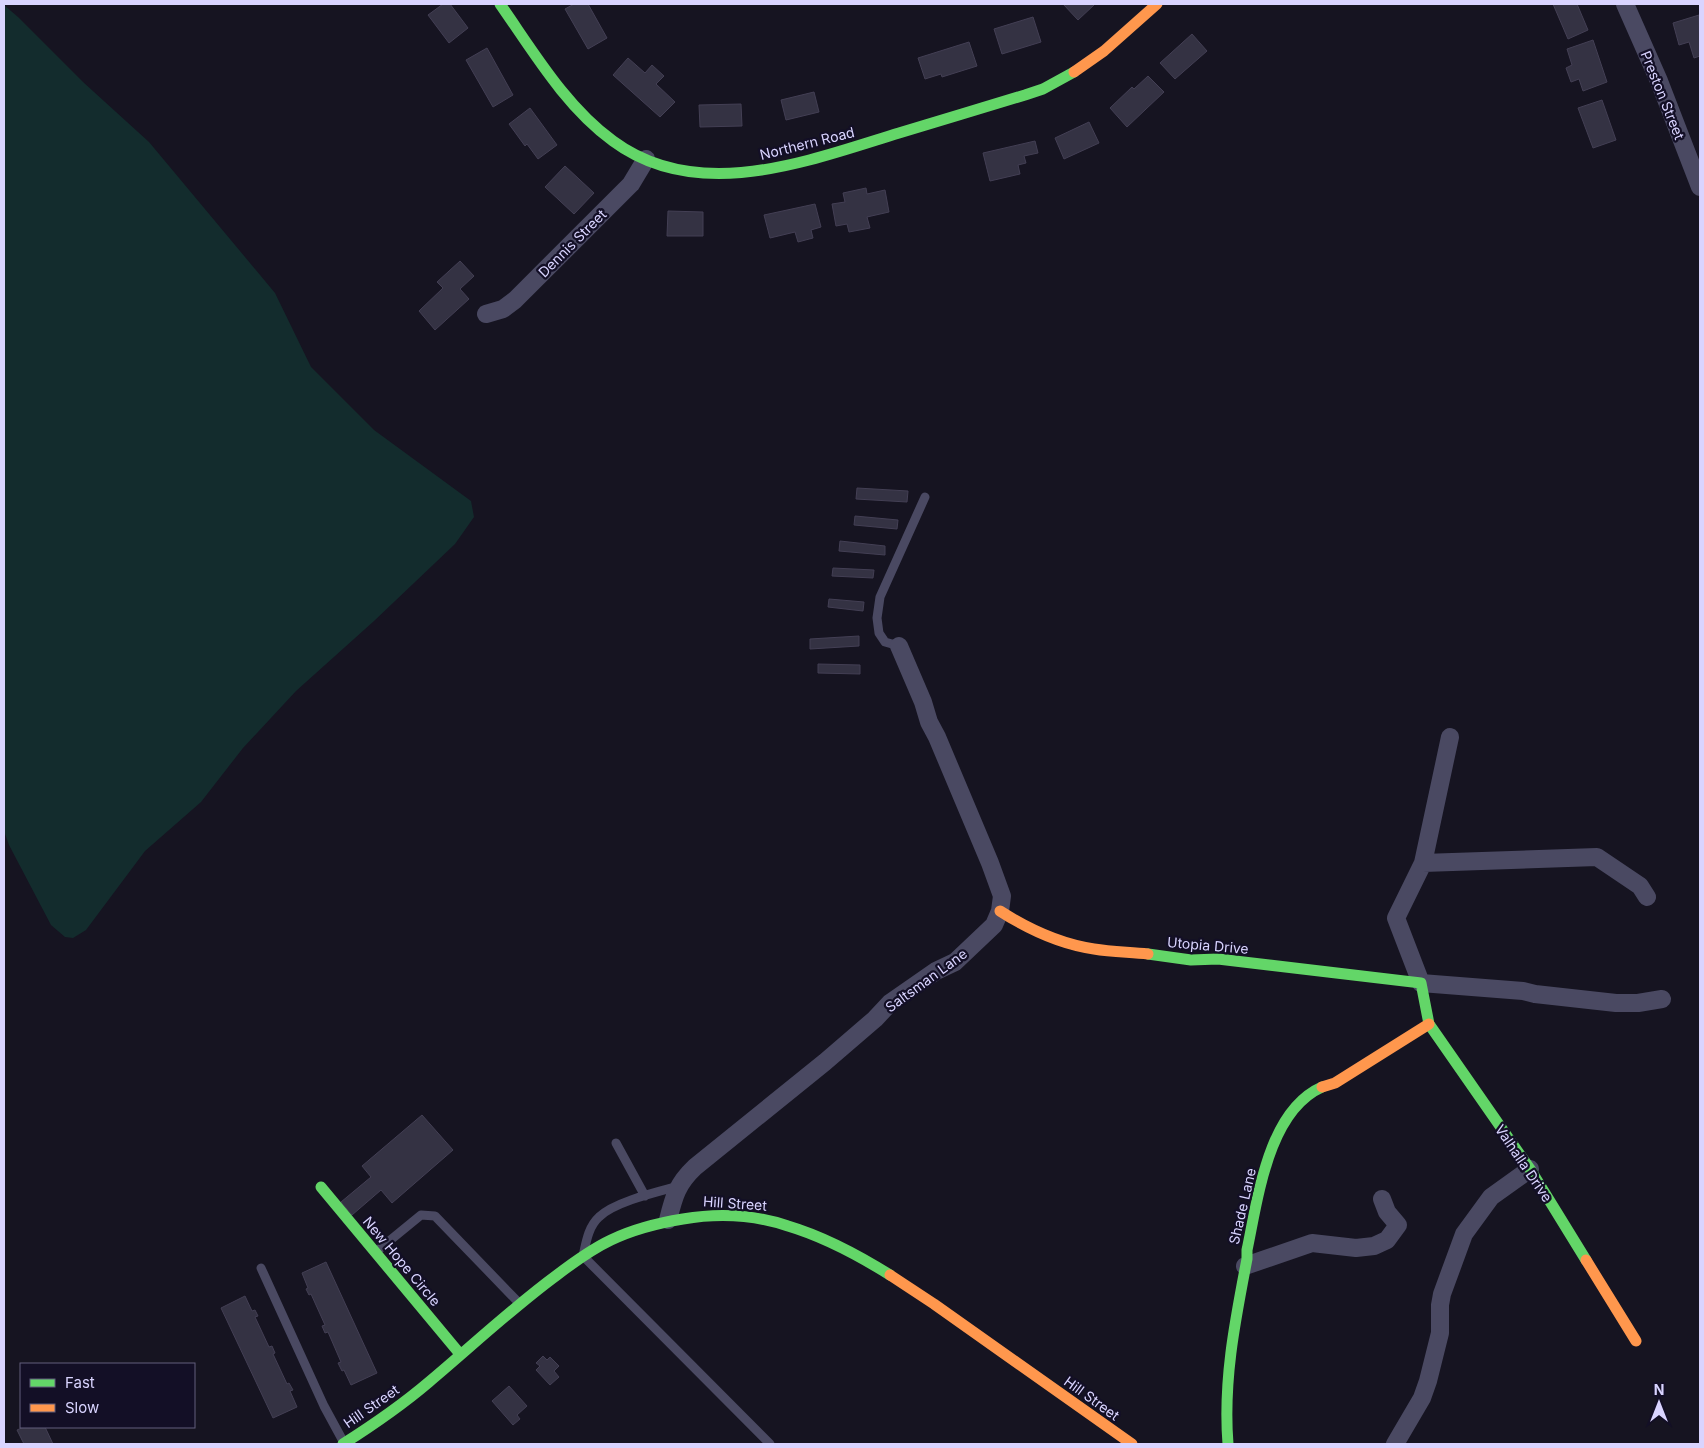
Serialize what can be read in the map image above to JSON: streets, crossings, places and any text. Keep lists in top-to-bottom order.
{
  "streets": {
    "street": [
      "Preston Street",
      "Northern Road",
      "Dennis Street",
      "Utopia Drive",
      "Saltsman Lane",
      "Valhalla Drive",
      "Hill Street",
      "Shade Lane",
      "New Hope Circle"
    ]
  },
  "crossings": [
    ["Northern Road", "Dennis Street"],
    ["Utopia Drive", "Saltsman Lane"],
    ["Utopia Drive", "Valhalla Drive"],
    ["Saltsman Lane", "Hill Street"],
    ["Valhalla Drive", "Shade Lane"],
    ["Hill Street", "New Hope Circle"]
  ],
  "legend": ["Fast", "Slow"],
  "north": "top"
}
